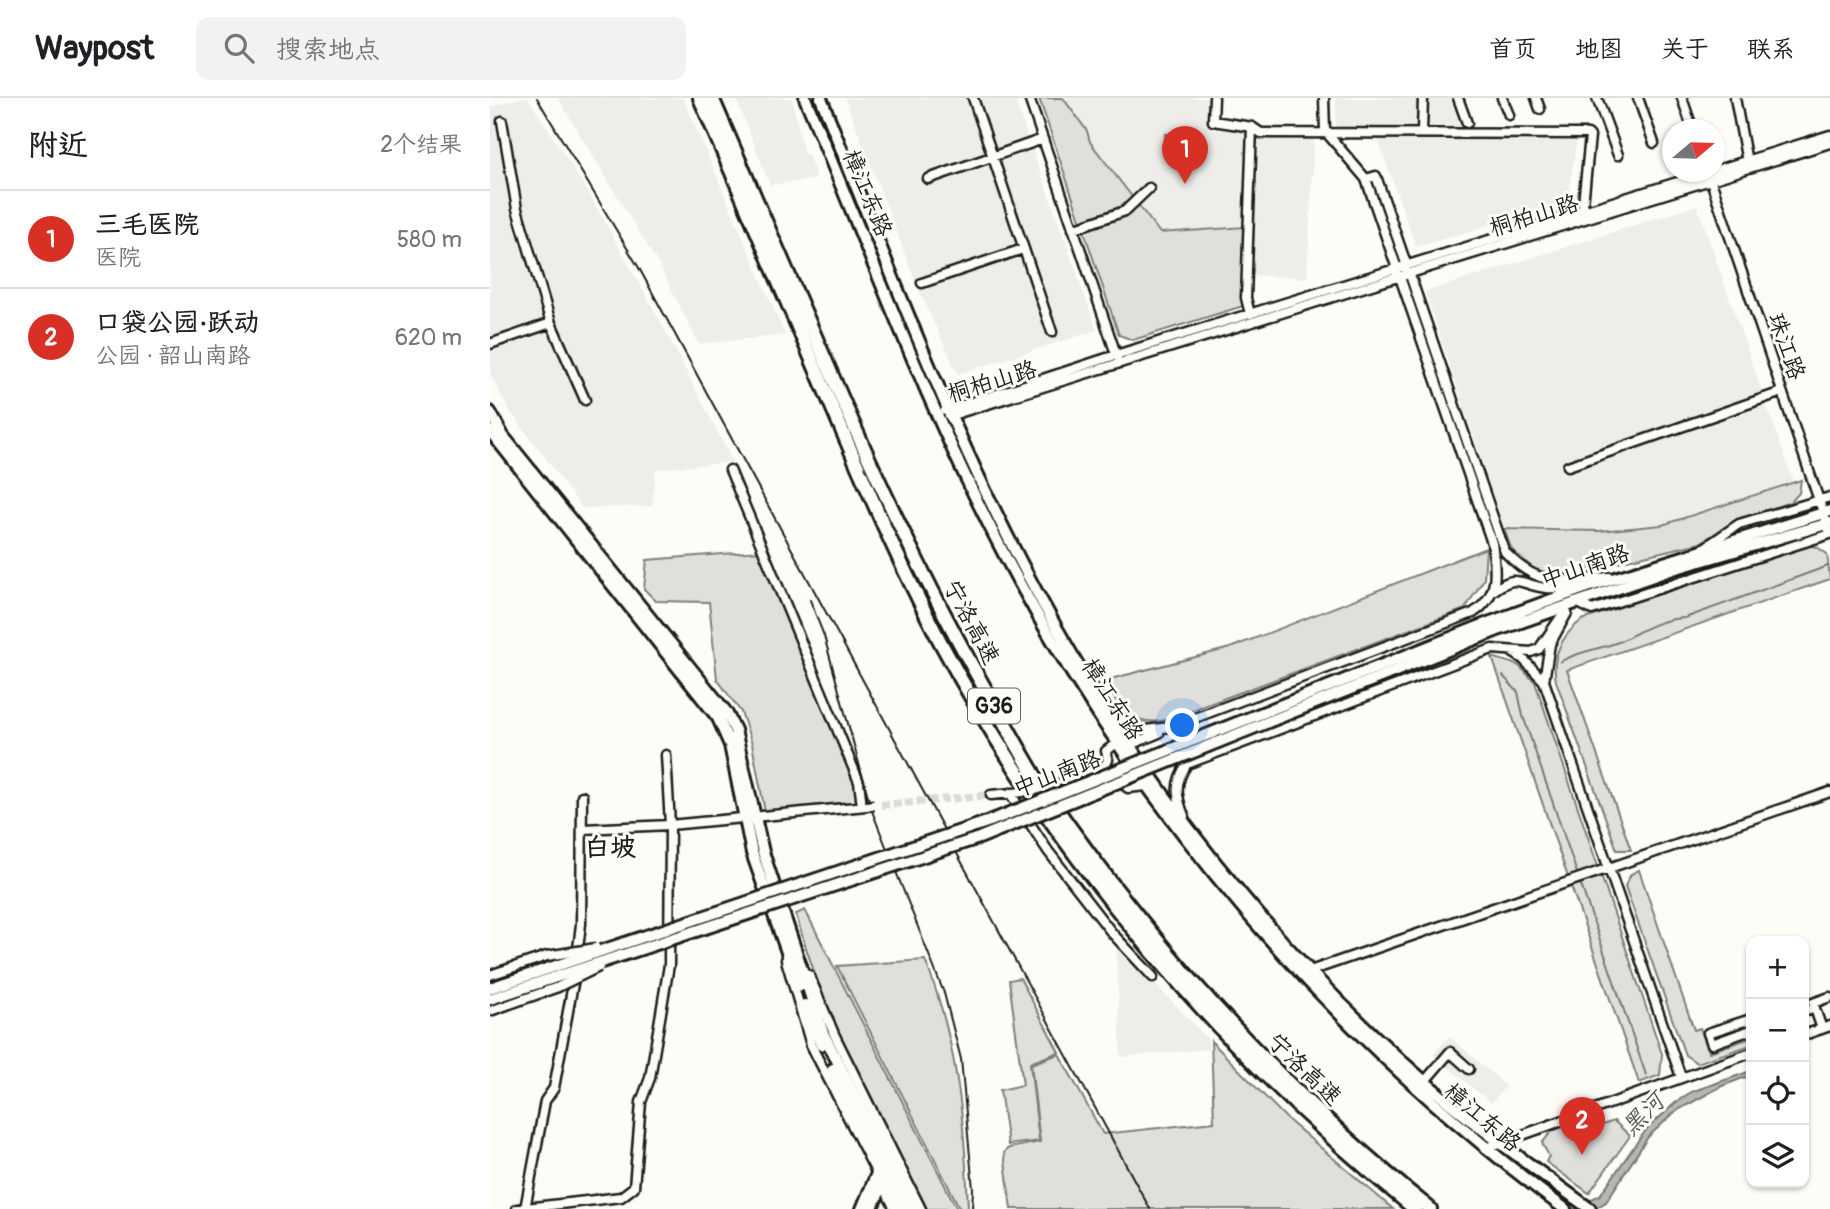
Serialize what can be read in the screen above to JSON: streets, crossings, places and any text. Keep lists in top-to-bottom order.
{
  "streets": {
    "highway": ["宁洛高速", "G36"],
    "main road": ["樟江东路", "中山南路"],
    "street": ["桐柏山路", "珠江路"]
  },
  "crossings": [
    ["樟江东路", "桐柏山路"],
    ["珠江路", "中山南路"]
  ],
  "districts": ["白坡"],
  "water": ["黑河"],
  "north": "right",
  "page": {
    "header": "Waypost",
    "search": "搜索地点",
    "nav": [
      "首页",
      "地图",
      "关于",
      "联系"
    ],
    "heading": ["附近", "2个结果"],
    "pins": ["1", "2"],
    "list": [
      {
        "mark": "1",
        "name": "三毛医院",
        "note": "医院",
        "value": "580 m"
      },
      {
        "mark": "2",
        "name": "口袋公园·跃动",
        "note": "公园 · 韶山南路",
        "value": "620 m"
      }
    ],
    "map_buttons": ["+", "−"]
  }
}
